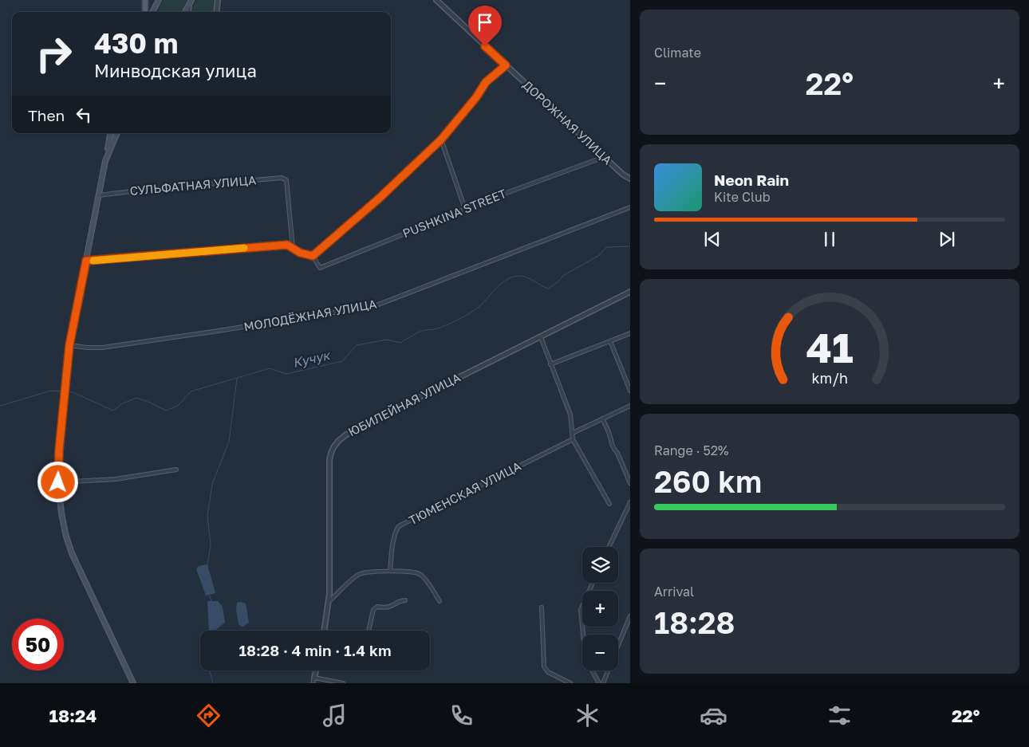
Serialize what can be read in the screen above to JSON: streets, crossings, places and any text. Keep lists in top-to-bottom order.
{
  "streets": {
    "street": [
      "ДОРОЖНАЯ УЛИЦА",
      "СУЛЬФАТНАЯ УЛИЦА",
      "PUSHKINA STREET",
      "МОЛОДЁЖНАЯ УЛИЦА",
      "ЮБИЛЕЙНАЯ УЛИЦА",
      "ТЮМЕНСКАЯ УЛИЦА"
    ]
  },
  "crossings": [
    ["ДОРОЖНАЯ УЛИЦА", "PUSHKINA STREET"]
  ],
  "water": ["Кучук"],
  "page": {
    "tile": [
      "Climate",
      ["Range · 52%", "260 km"],
      ["Arrival", "18:28"]
    ],
    "turn": ["430 m", "Минводская улица"],
    "heat": ["−", "22°", "+"],
    "then": "Then",
    "song": ["Neon Rain", "Kite Club"],
    "map_buttons": ["+", "−"],
    "limit": "50",
    "trip": "18:28 · 4 min · 1.4 km",
    "tabs": ["18:24", "22°"],
    "gauge": ["41", "km/h"]
  }
}
